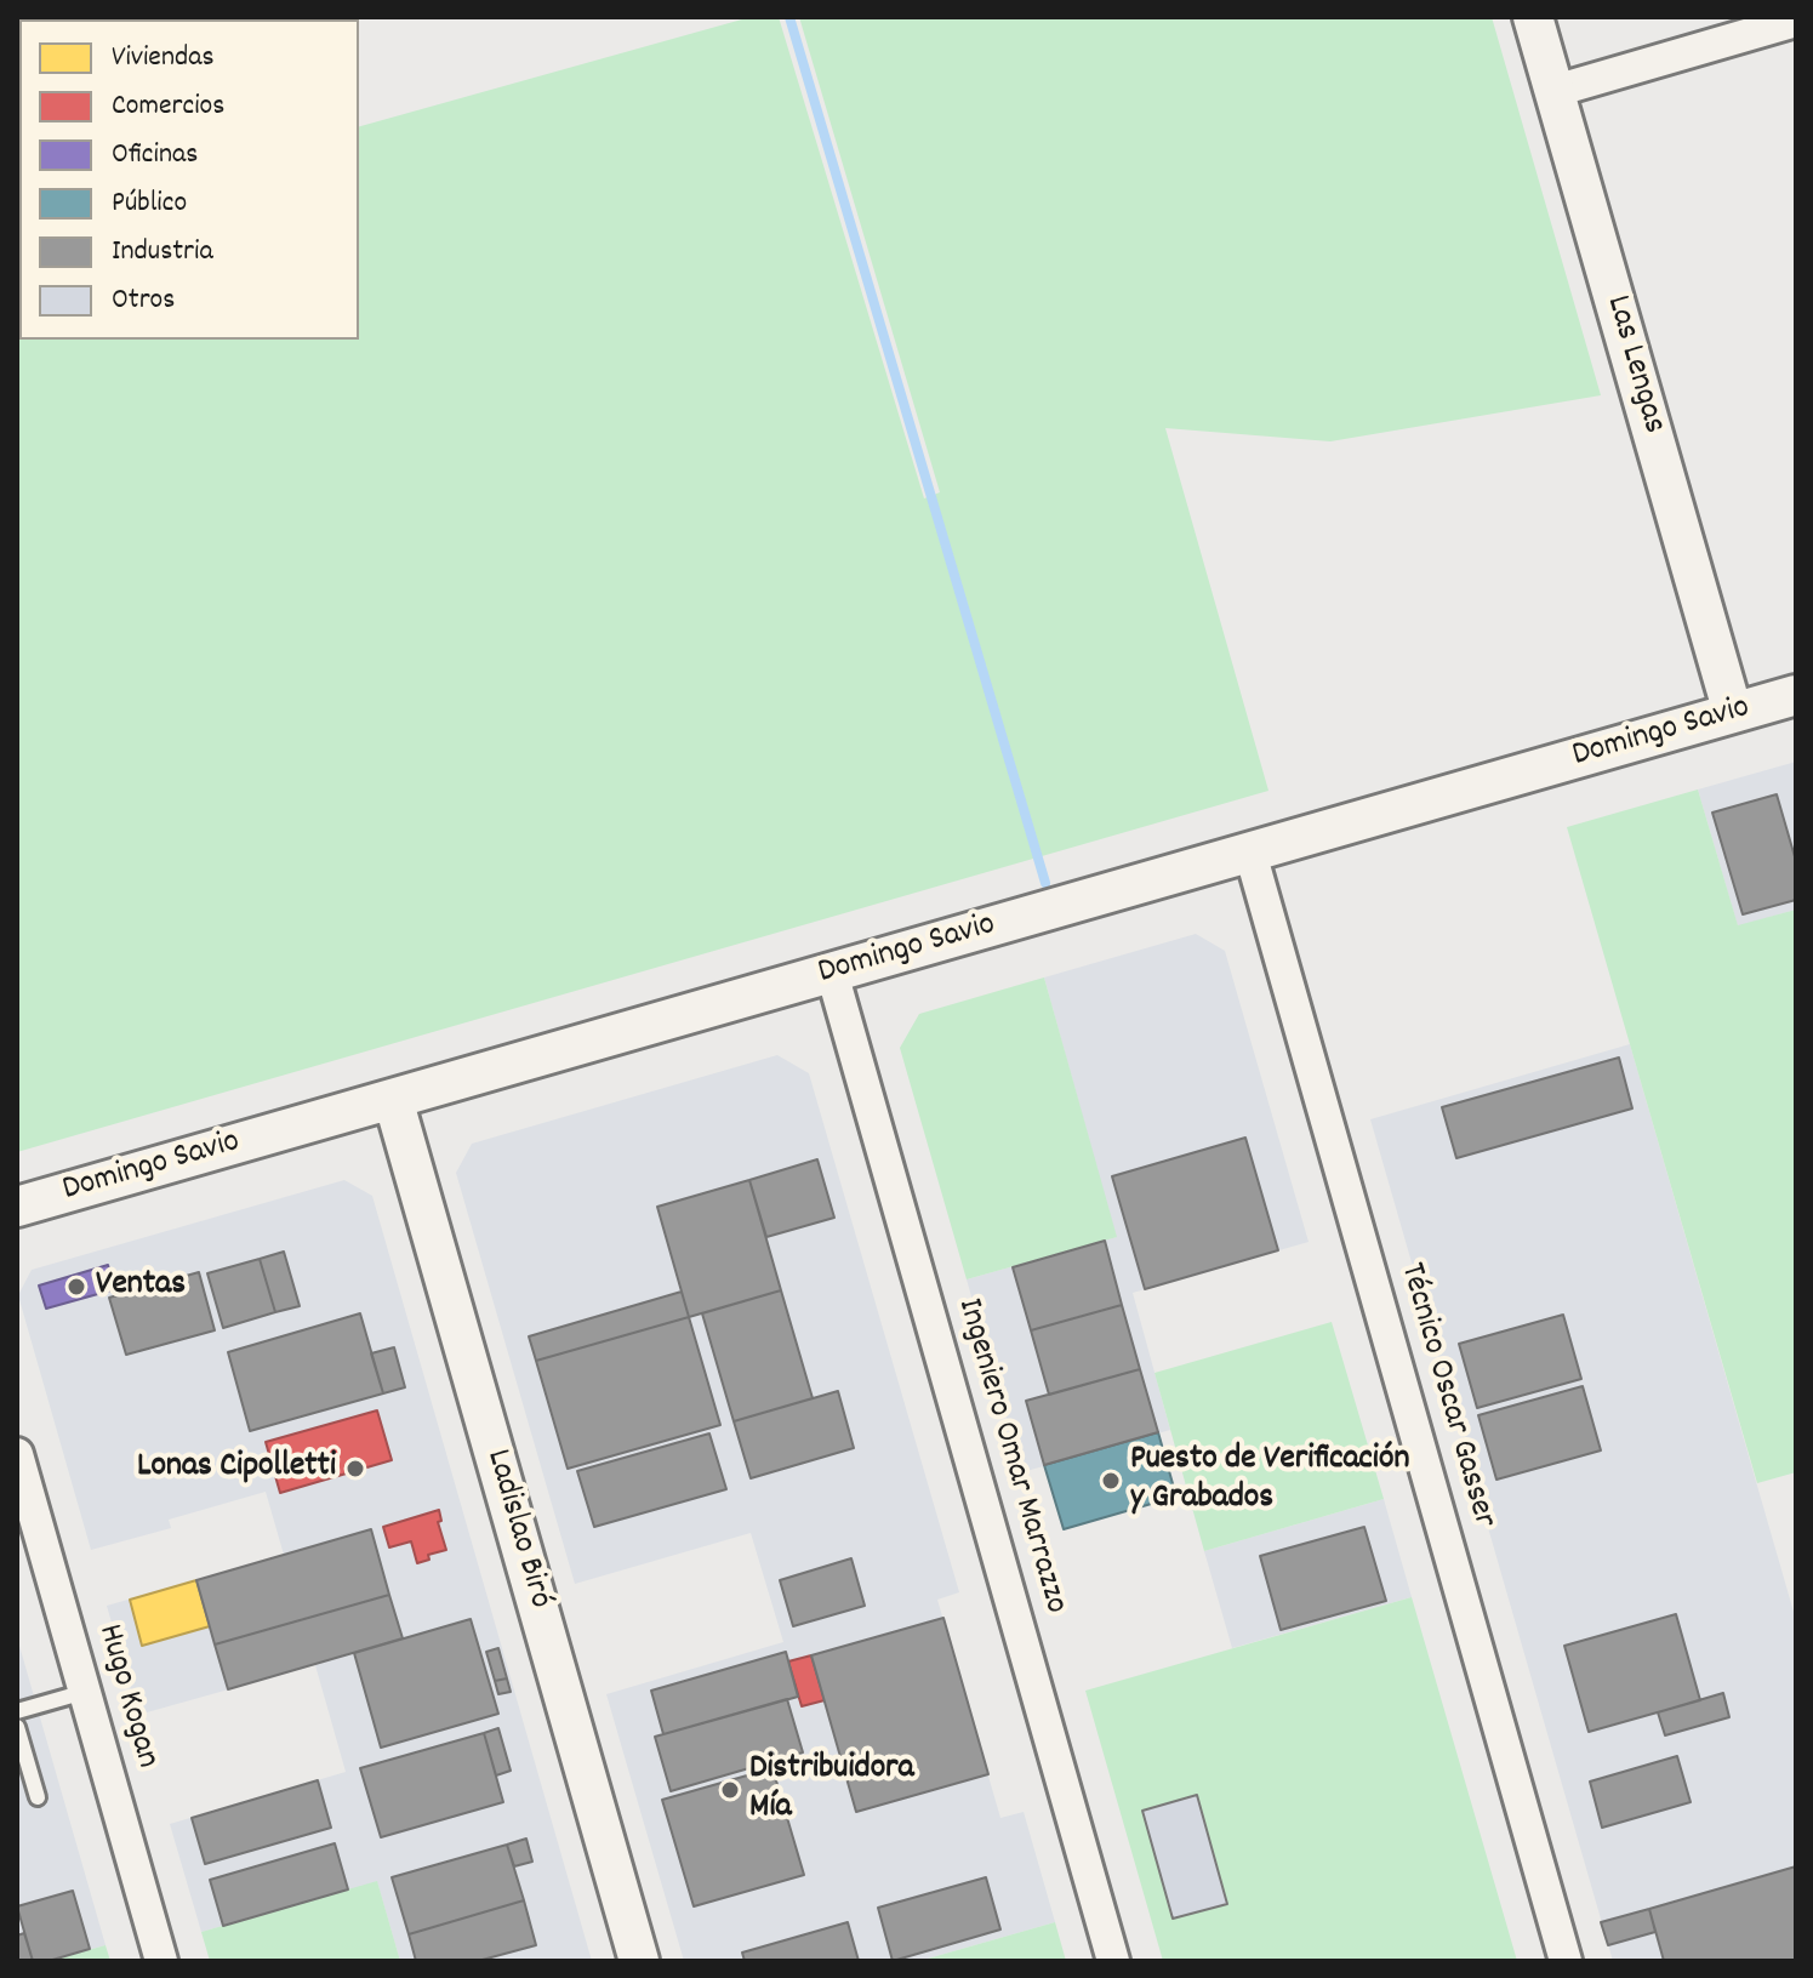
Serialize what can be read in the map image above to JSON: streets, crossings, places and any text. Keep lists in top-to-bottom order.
{
  "streets": {
    "street": [
      "Las Lengas",
      "Domingo Savio",
      "Técnico Oscar Gasser",
      "Ingeniero Omar Marrazzo",
      "Ladislao Biró",
      "Hugo Kogan"
    ]
  },
  "crossings": [
    ["Las Lengas", "Domingo Savio"],
    ["Domingo Savio", "Técnico Oscar Gasser"],
    ["Domingo Savio", "Ingeniero Omar Marrazzo"],
    ["Domingo Savio", "Ladislao Biró"]
  ],
  "places": [
    "Ventas",
    "Lonas Cipolletti",
    "Puesto de Verificación y Grabados",
    "Distribuidora Mía"
  ],
  "legend": [
    "Viviendas",
    "Comercios",
    "Oficinas",
    "Público",
    "Industria",
    "Otros"
  ]
}
